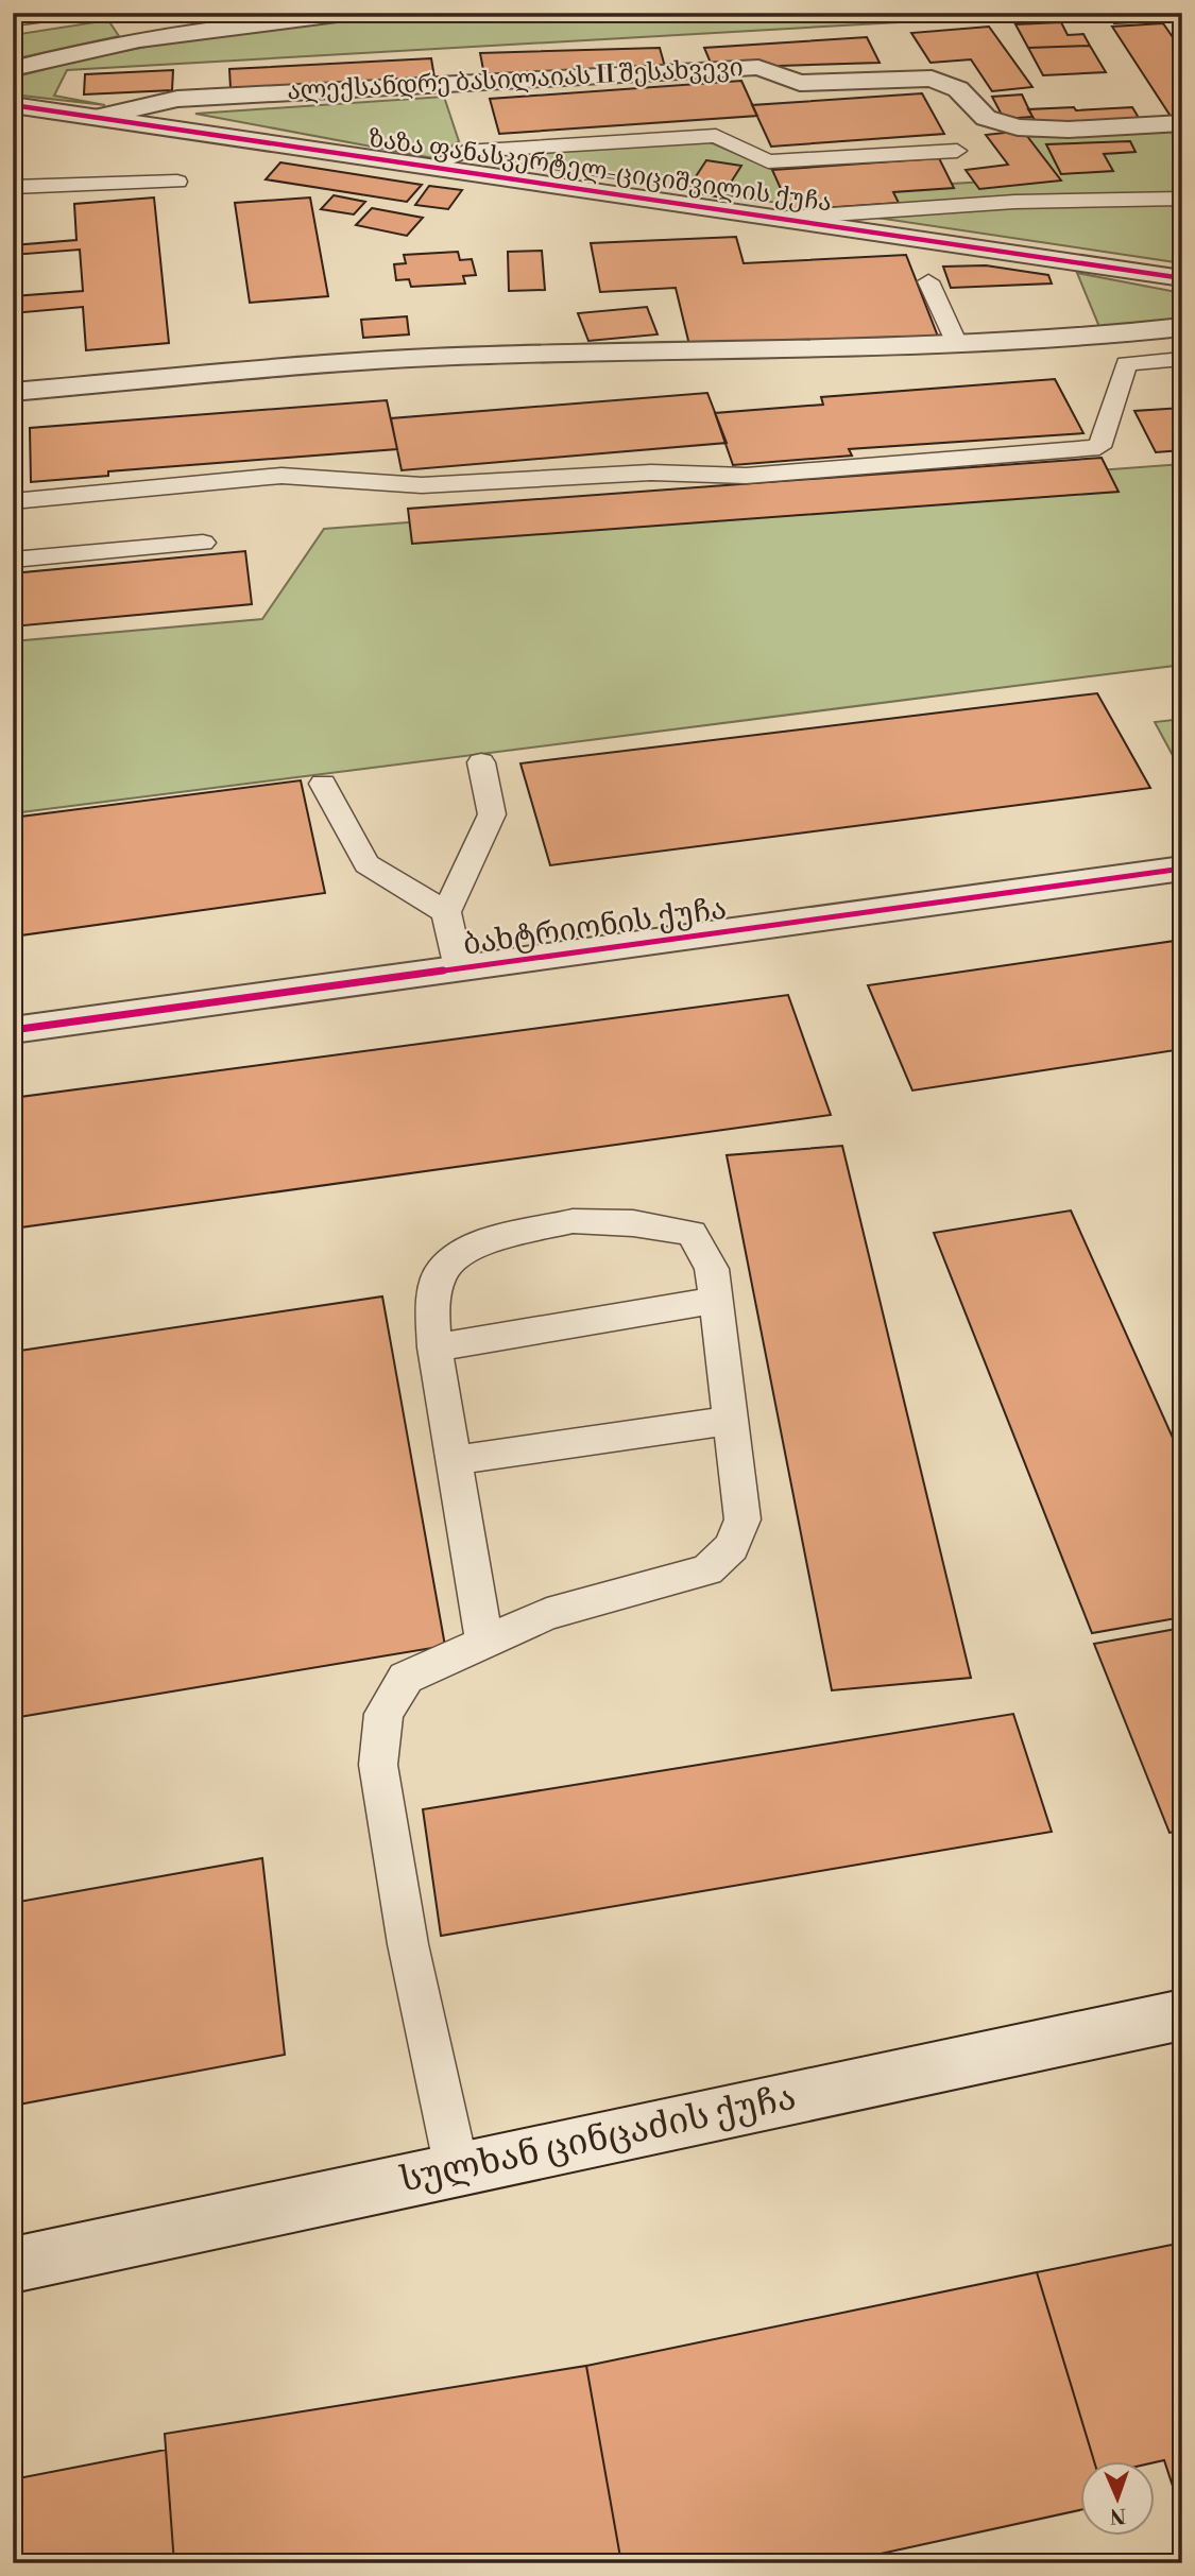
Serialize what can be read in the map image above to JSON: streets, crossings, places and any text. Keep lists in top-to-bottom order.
{
  "streets": {
    "street": [
      "ალექსანდრე ბასილაიას II შესახვევი",
      "ზაზა ფანასკერტელ-ციციშვილის ქუჩა",
      "ბახტრიონის ქუჩა",
      "სულხან ცინცაძის ქუჩა"
    ]
  },
  "crossings": [
    ["ალექსანდრე ბასილაიას II შესახვევი", "ზაზა ფანასკერტელ-ციციშვილის ქუჩა"]
  ],
  "north": "bottom"
}
